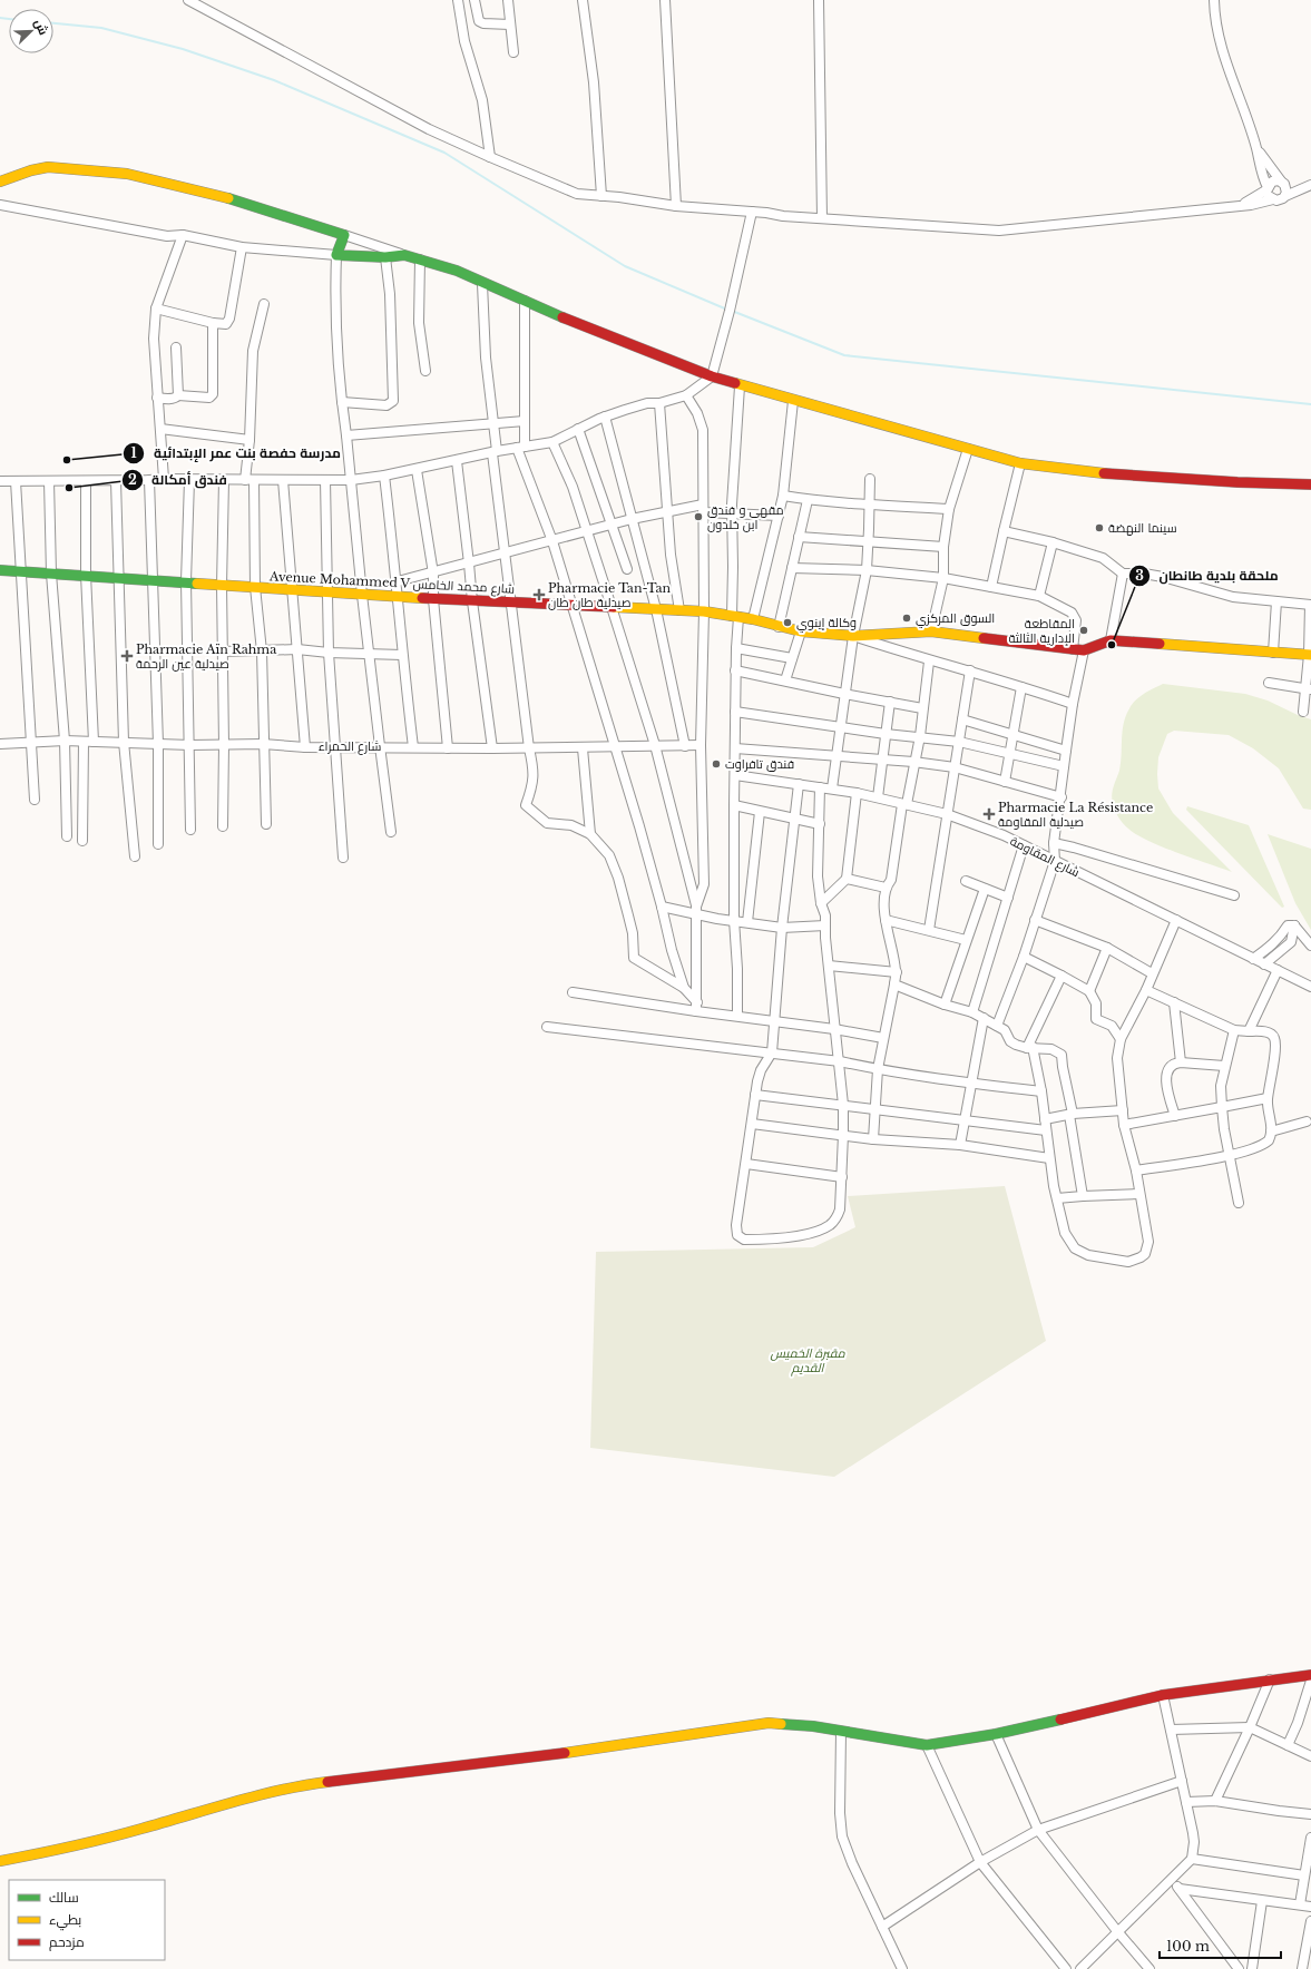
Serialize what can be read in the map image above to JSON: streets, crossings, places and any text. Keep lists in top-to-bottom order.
{
  "streets": {
    "street": ["Avenue Mohammed V شارع محمد الخامس", "شارع الحمراء", "شارع المقاومة"]
  },
  "parks": ["مقبرة الخميس القديم"],
  "places": {
    "other": [
      "مدرسة حفصة بنت عمر الإبتدائية",
      "فندق أمكالة",
      "مقهى و فندق ابن خلدون",
      "سينما النهضة",
      "السوق المركزي",
      "وكالة إينوي",
      "المقاطعة الإدارية الثالثة",
      "ملحقة بلدية طانطان",
      "فندق تافراوت"
    ],
    "health": ["Pharmacie Tan-Tan صيدلية طان طان", "Pharmacie Aïn Rahma صيدلية عين الرحمة", "Pharmacie La Résistance صيدلية المقاومة"]
  },
  "legend": ["سالك", "بطيء", "مزدحم"],
  "scale_bar": "100 m",
  "north": "top right"
}
